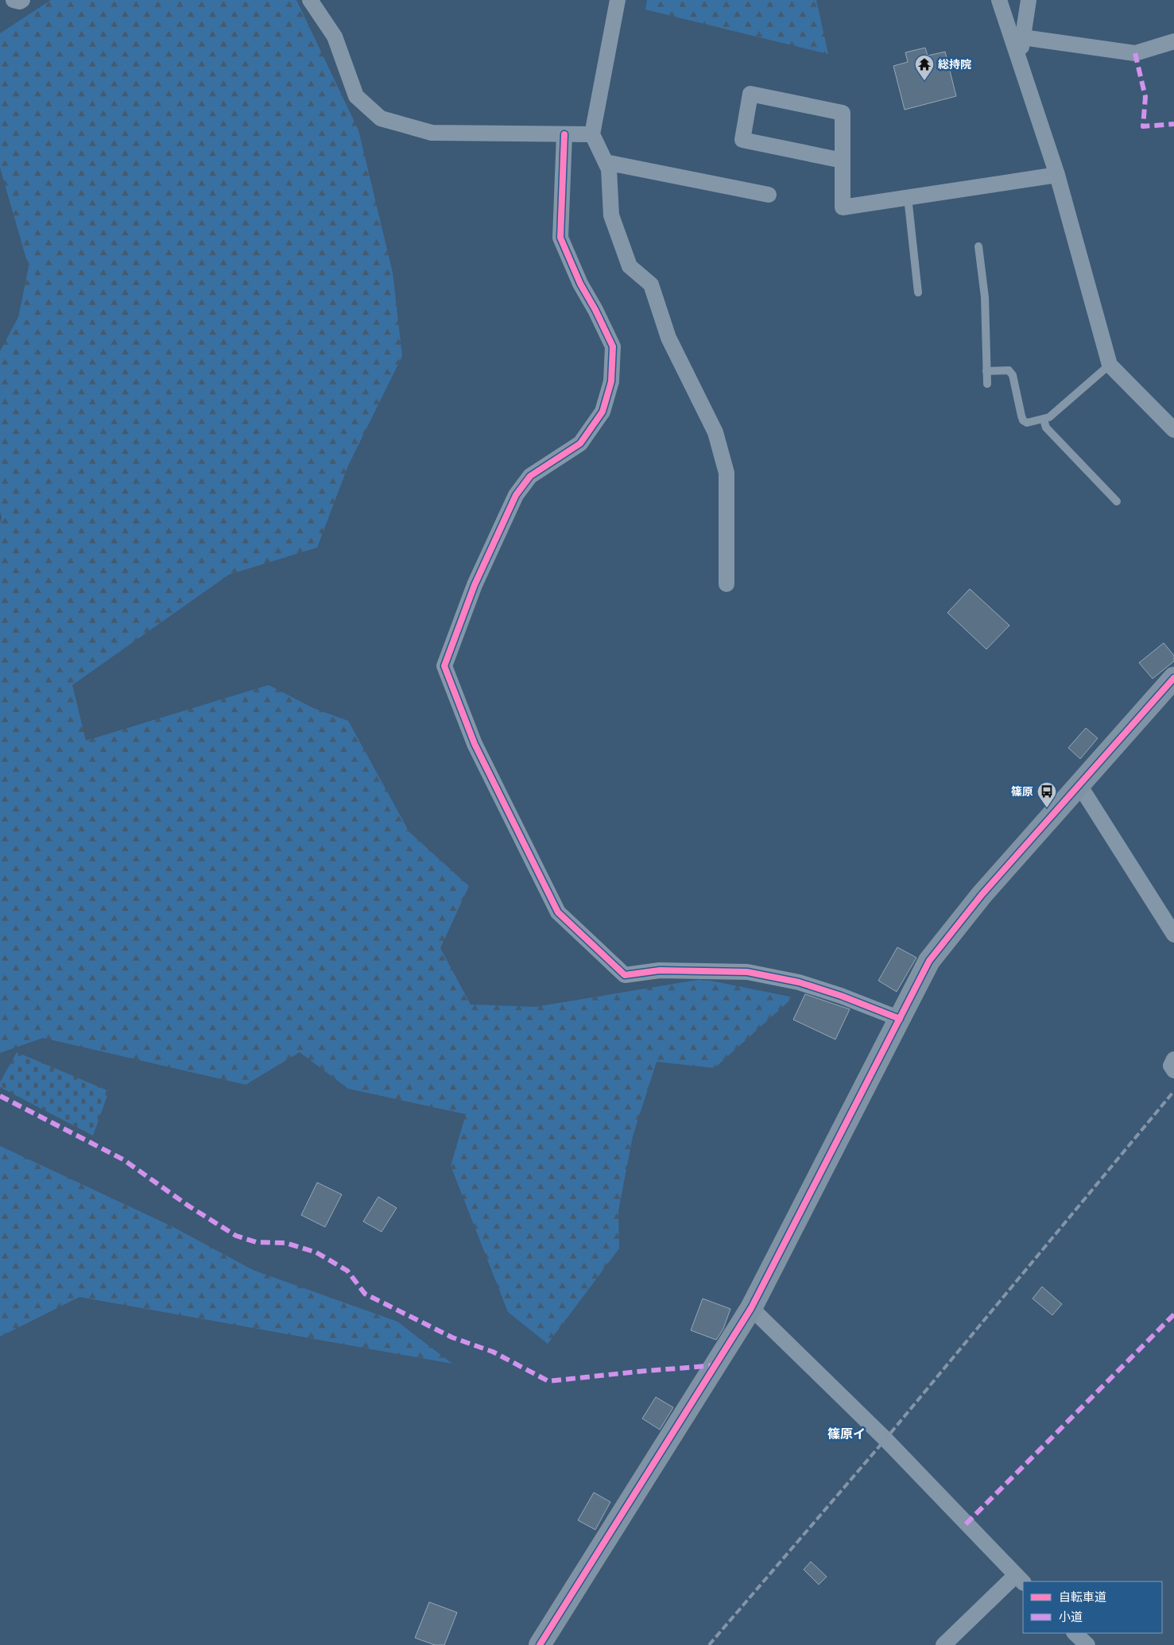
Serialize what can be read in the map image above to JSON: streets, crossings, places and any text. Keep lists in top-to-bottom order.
{
  "districts": ["篠原イ"],
  "places": {
    "temple": ["総持院"],
    "bus stop": ["篠原"]
  },
  "legend": ["自転車道", "小道"]
}
